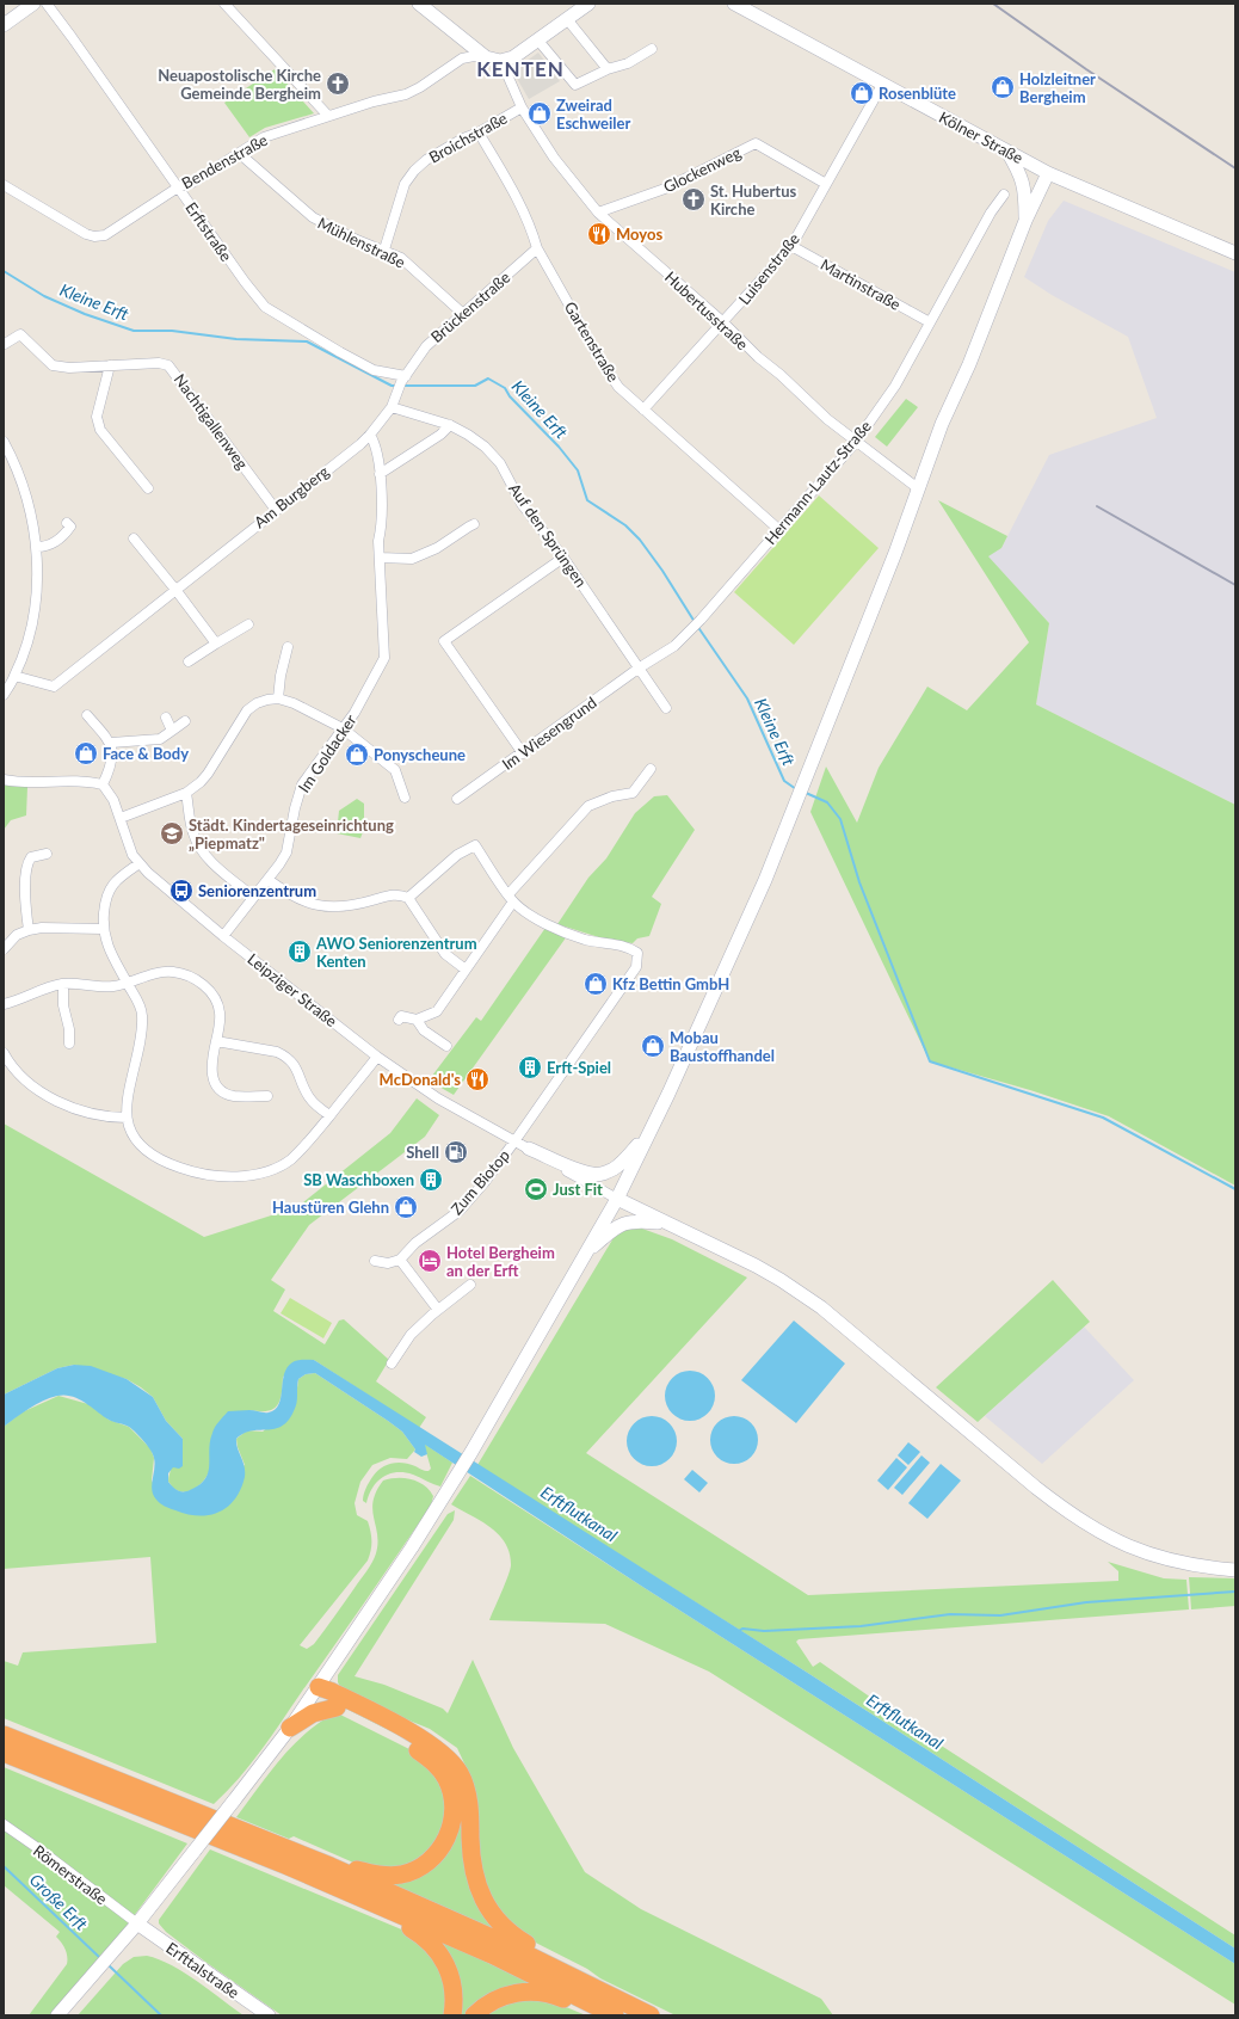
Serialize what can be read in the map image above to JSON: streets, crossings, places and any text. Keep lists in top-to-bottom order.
{
  "streets": {
    "main road": ["Kölner Straße", "Erfttalstraße"],
    "street": [
      "Broichstraße",
      "Bendenstraße",
      "Glockenweg",
      "Erftstraße",
      "Mühlenstraße",
      "Luisenstraße",
      "Martinstraße",
      "Brückenstraße",
      "Hubertusstraße",
      "Gartenstraße",
      "Nachtigallenweg",
      "Hermann-Lautz-Straße",
      "Am Burgberg",
      "Auf den Sprüngen",
      "Im Wiesengrund",
      "Im Goldacker",
      "Leipziger Straße",
      "Zum Biotop",
      "Römerstraße"
    ]
  },
  "crossings": [
    ["Broichstraße", "Mühlenstraße"],
    ["Broichstraße", "Hubertusstraße"],
    ["Broichstraße", "Gartenstraße"],
    ["Kölner Straße", "Luisenstraße"],
    ["Bendenstraße", "Erftstraße"],
    ["Bendenstraße", "Mühlenstraße"],
    ["Bendenstraße", "Hubertusstraße"],
    ["Glockenweg", "Luisenstraße"],
    ["Glockenweg", "Hubertusstraße"],
    ["Erftstraße", "Brückenstraße"],
    ["Mühlenstraße", "Brückenstraße"],
    ["Luisenstraße", "Martinstraße"],
    ["Luisenstraße", "Hubertusstraße"],
    ["Luisenstraße", "Gartenstraße"],
    ["Martinstraße", "Hermann-Lautz-Straße"],
    ["Brückenstraße", "Gartenstraße"],
    ["Brückenstraße", "Am Burgberg"],
    ["Hubertusstraße", "Hermann-Lautz-Straße"],
    ["Gartenstraße", "Hermann-Lautz-Straße"],
    ["Nachtigallenweg", "Am Burgberg"],
    ["Hermann-Lautz-Straße", "Auf den Sprüngen"],
    ["Hermann-Lautz-Straße", "Im Wiesengrund"],
    ["Am Burgberg", "Auf den Sprüngen"],
    ["Am Burgberg", "Im Goldacker"],
    ["Auf den Sprüngen", "Im Wiesengrund"],
    ["Im Goldacker", "Leipziger Straße"],
    ["Leipziger Straße", "Zum Biotop"],
    ["Römerstraße", "Erfttalstraße"]
  ],
  "districts": ["KENTEN"],
  "water": ["Kleine Erft", "Erftflutkanal", "Große Erft"],
  "places": {
    "church": ["Neuapostolische Kirche Gemeinde Bergheim", "St. Hubertus Kirche"],
    "shop": [
      "Holzleitner Bergheim",
      "Rosenblüte",
      "Zweirad Eschweiler",
      "Face & Body",
      "Ponyscheune",
      "Kfz Bettin GmbH",
      "Mobau Baustoffhandel",
      "Haustüren Glehn"
    ],
    "restaurant": ["Moyos", "McDonald's"],
    "school or university": ["Städt. Kindertageseinrichtung „Piepmatz\""],
    "bus stop": ["Seniorenzentrum"],
    "building": ["AWO Seniorenzentrum Kenten", "Erft-Spiel", "SB Waschboxen"],
    "fuel station": ["Shell"],
    "sports": ["Just Fit"],
    "hotel": ["Hotel Bergheim an der Erft"]
  }
}
